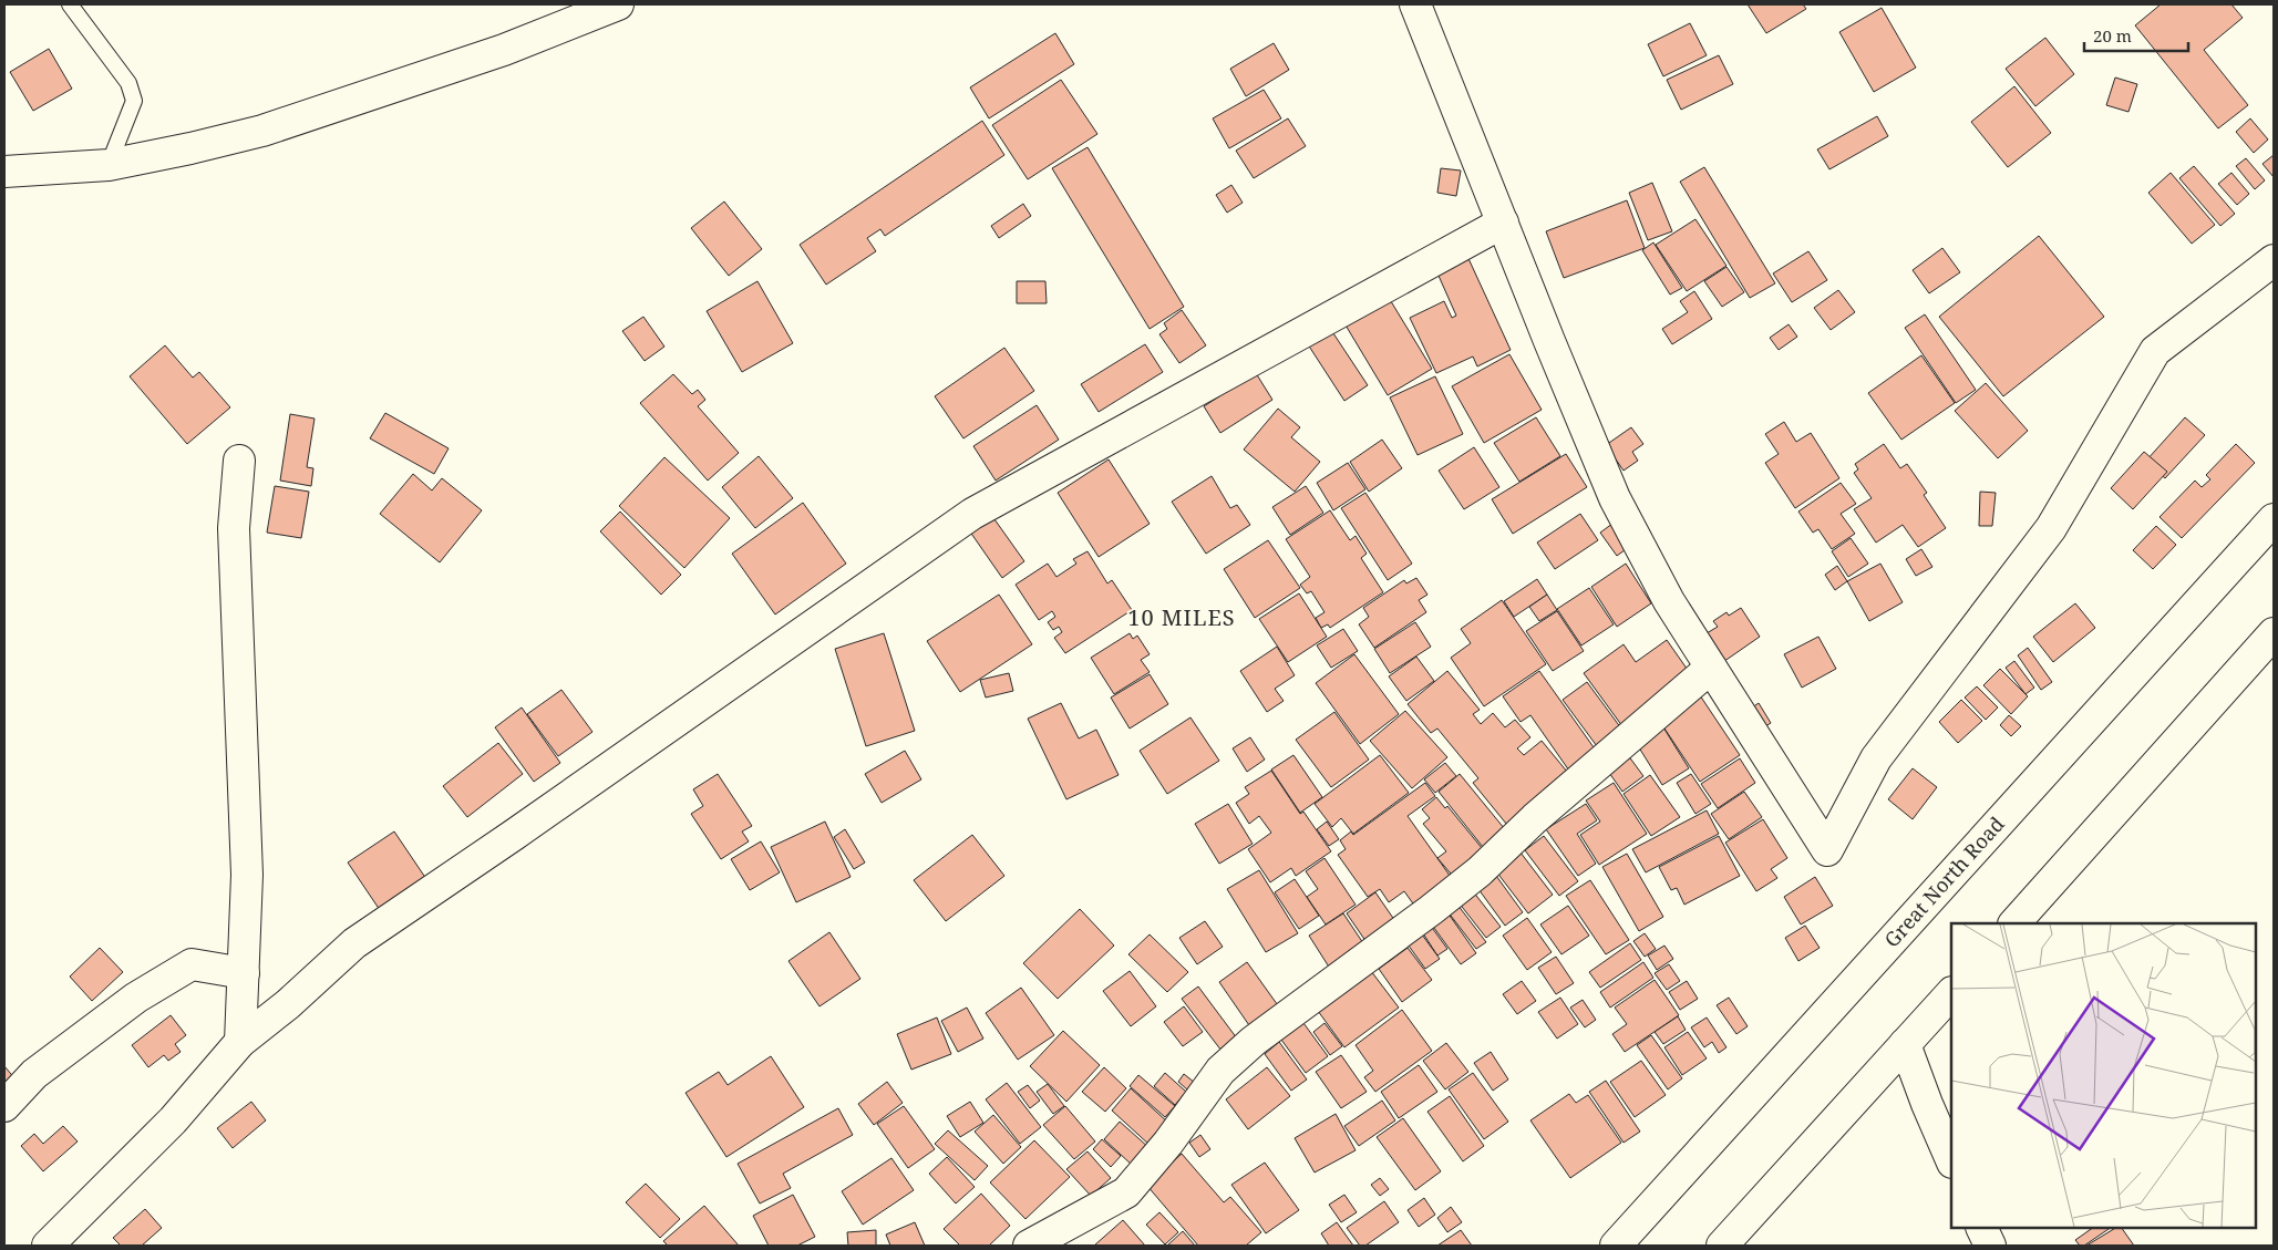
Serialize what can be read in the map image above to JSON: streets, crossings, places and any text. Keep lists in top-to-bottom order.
{
  "streets": {
    "main road": ["Great North Road"]
  },
  "districts": ["10 MILES"],
  "scale_bar": "20 m"
}
